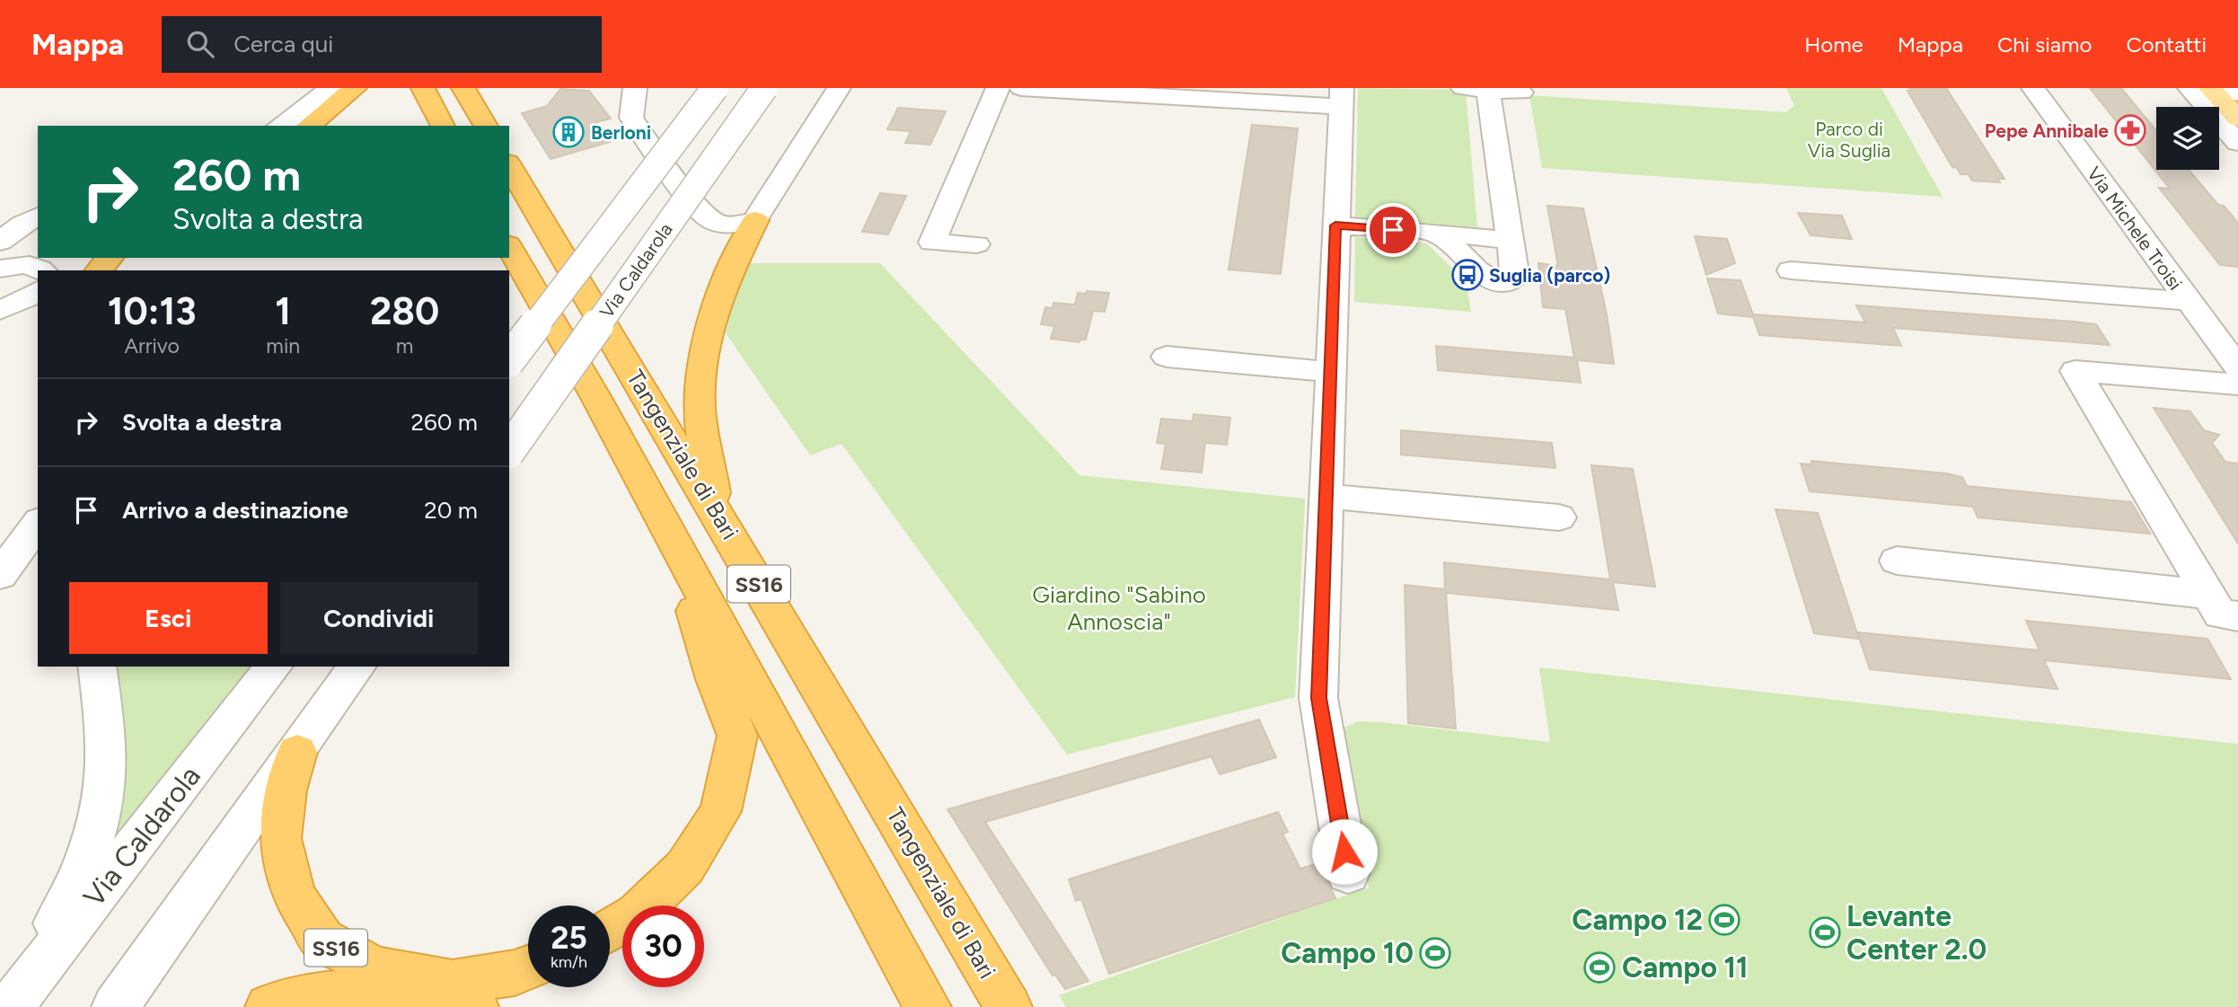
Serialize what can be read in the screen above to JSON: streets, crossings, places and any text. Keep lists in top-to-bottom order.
{
  "streets": {
    "highway": ["Tangenziale di Bari", "SS16"],
    "street": ["Via Michele Troisi", "Via Caldarola"]
  },
  "crossings": [
    ["Tangenziale di Bari", "SS16"]
  ],
  "parks": ["Parco di Via Suglia", "Giardino \"Sabino Annoscia\""],
  "places": {
    "pharmacy": ["Pepe Annibale"],
    "building": ["Berloni"],
    "bus stop": ["Suglia (parco)"],
    "sports": [
      "Campo 12",
      "Levante Center 2.0",
      "Campo 10",
      "Campo 11"
    ]
  },
  "page": {
    "header": "Mappa",
    "search": "Cerca qui",
    "nav": [
      "Home",
      "Mappa",
      "Chi siamo",
      "Contatti"
    ],
    "turn": ["260 m", "Svolta a destra"],
    "eta": [
      "10:13",
      "Arrivo",
      "1",
      "min",
      "280",
      "m"
    ],
    "list": [
      {
        "name": "Svolta a destra",
        "value": "260 m"
      },
      {
        "name": "Arrivo a destinazione",
        "value": "20 m"
      }
    ],
    "buttons": ["Esci", "Condividi"],
    "speed": "25 km/h",
    "limit": "30"
  }
}
